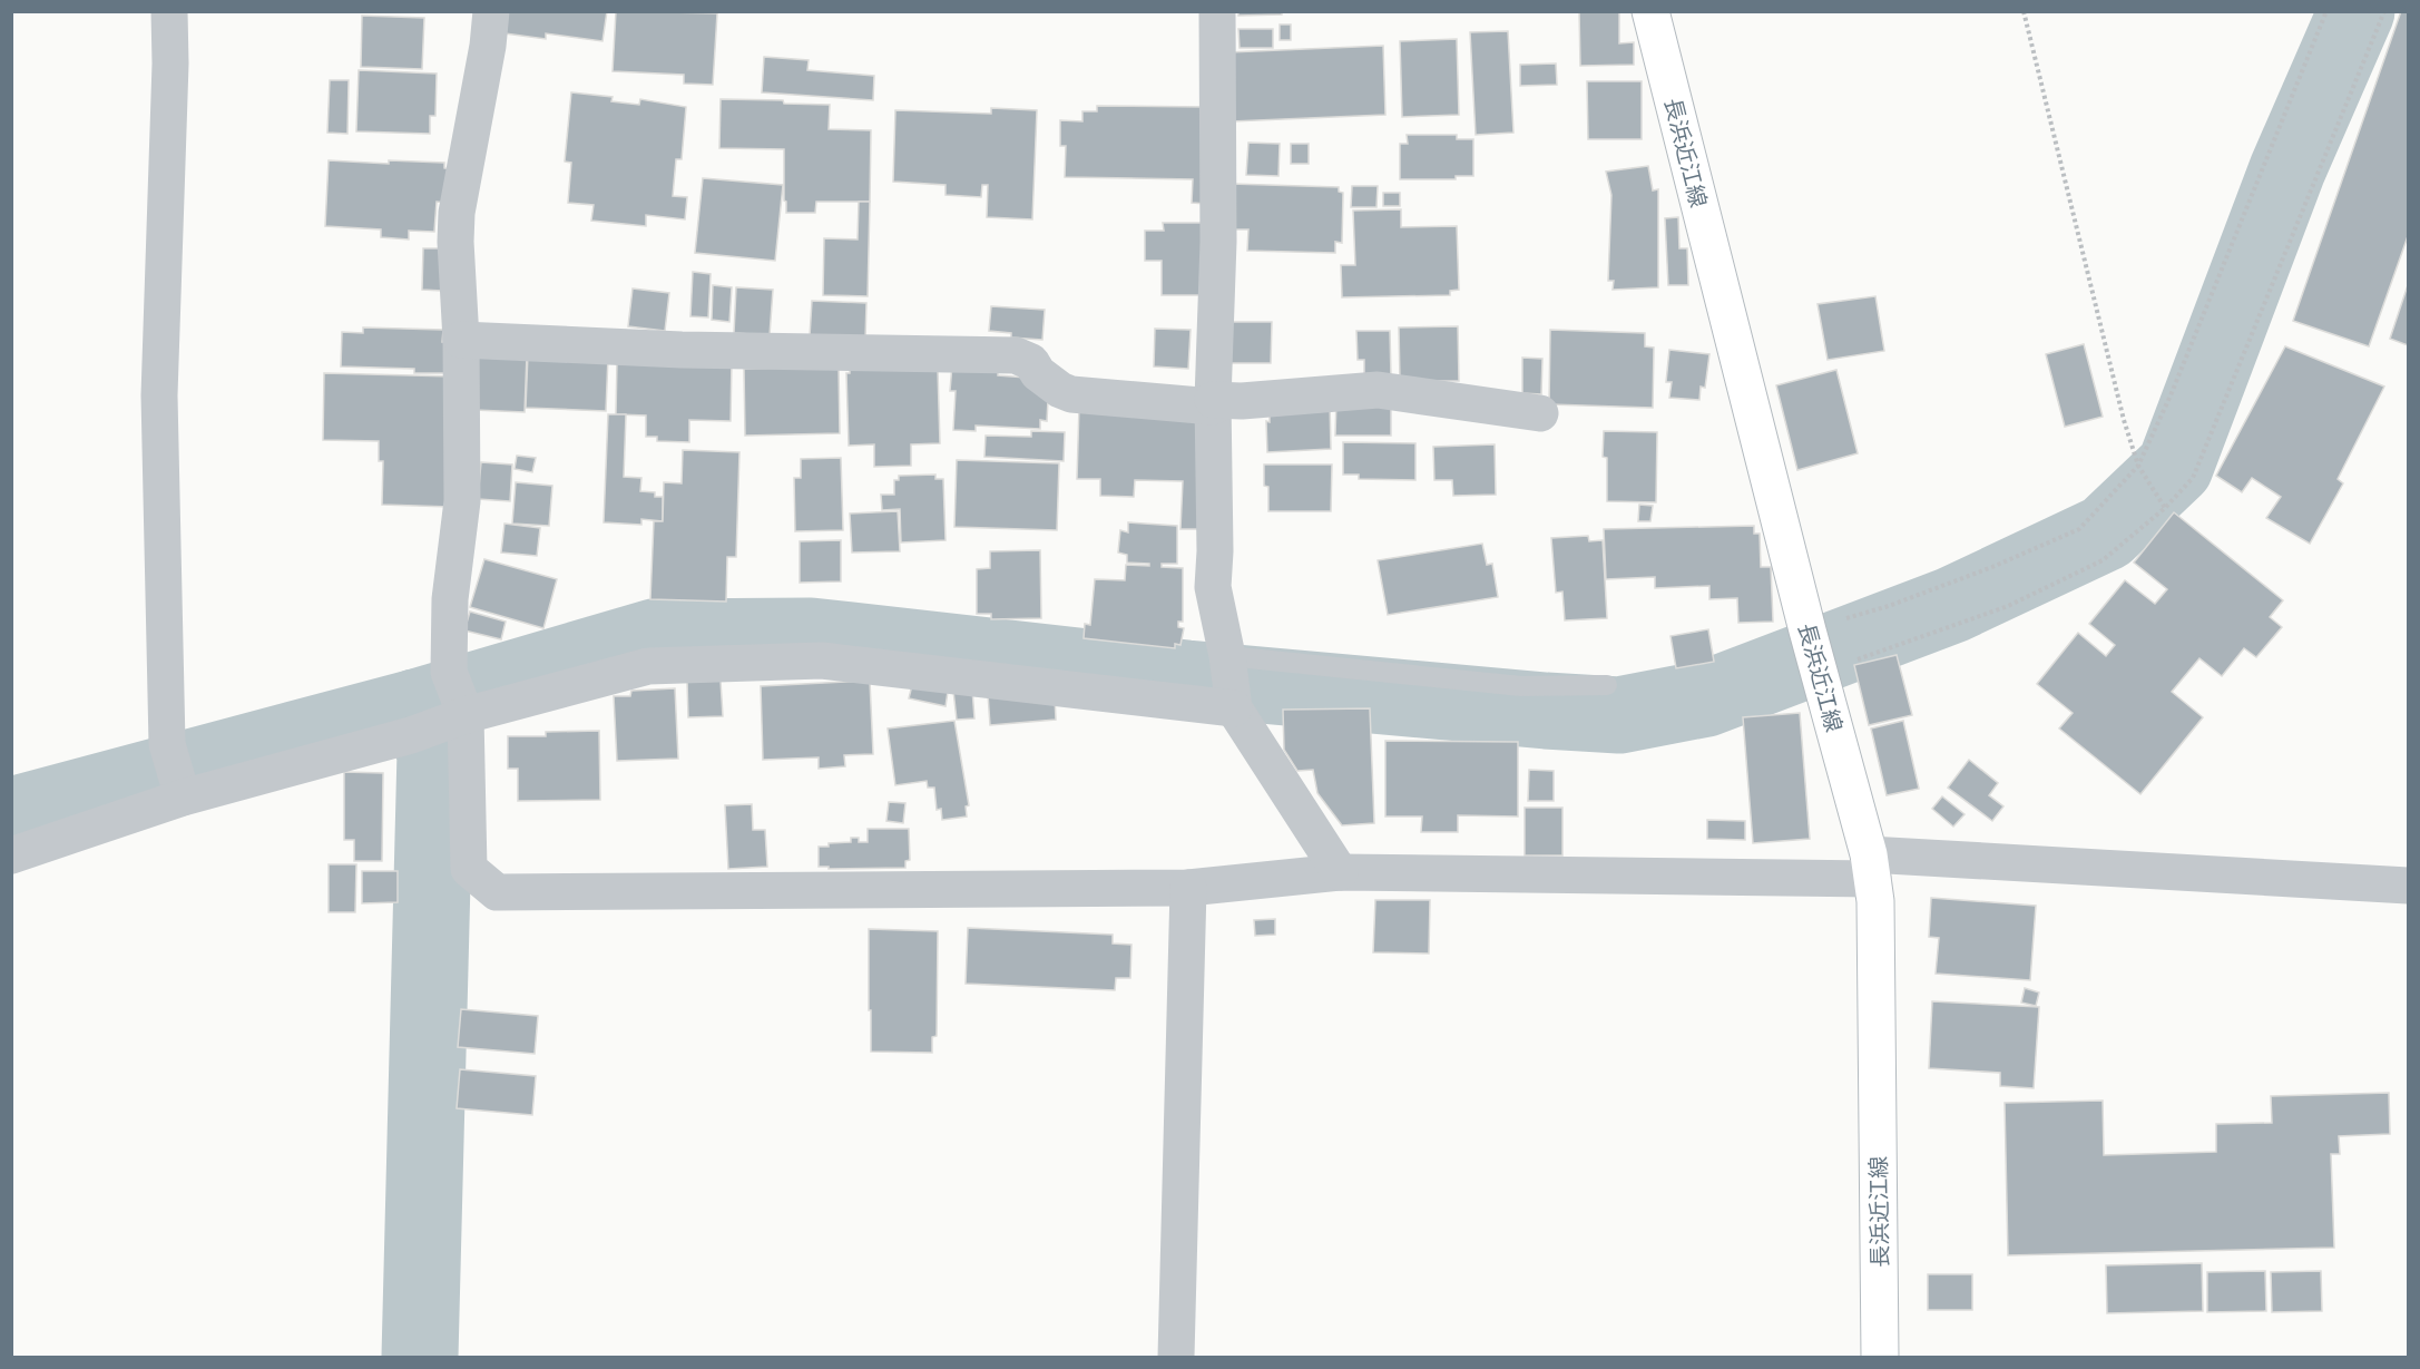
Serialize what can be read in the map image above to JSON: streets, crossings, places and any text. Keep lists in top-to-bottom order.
{
  "streets": {
    "main road": ["長浜近江線"]
  }
}
